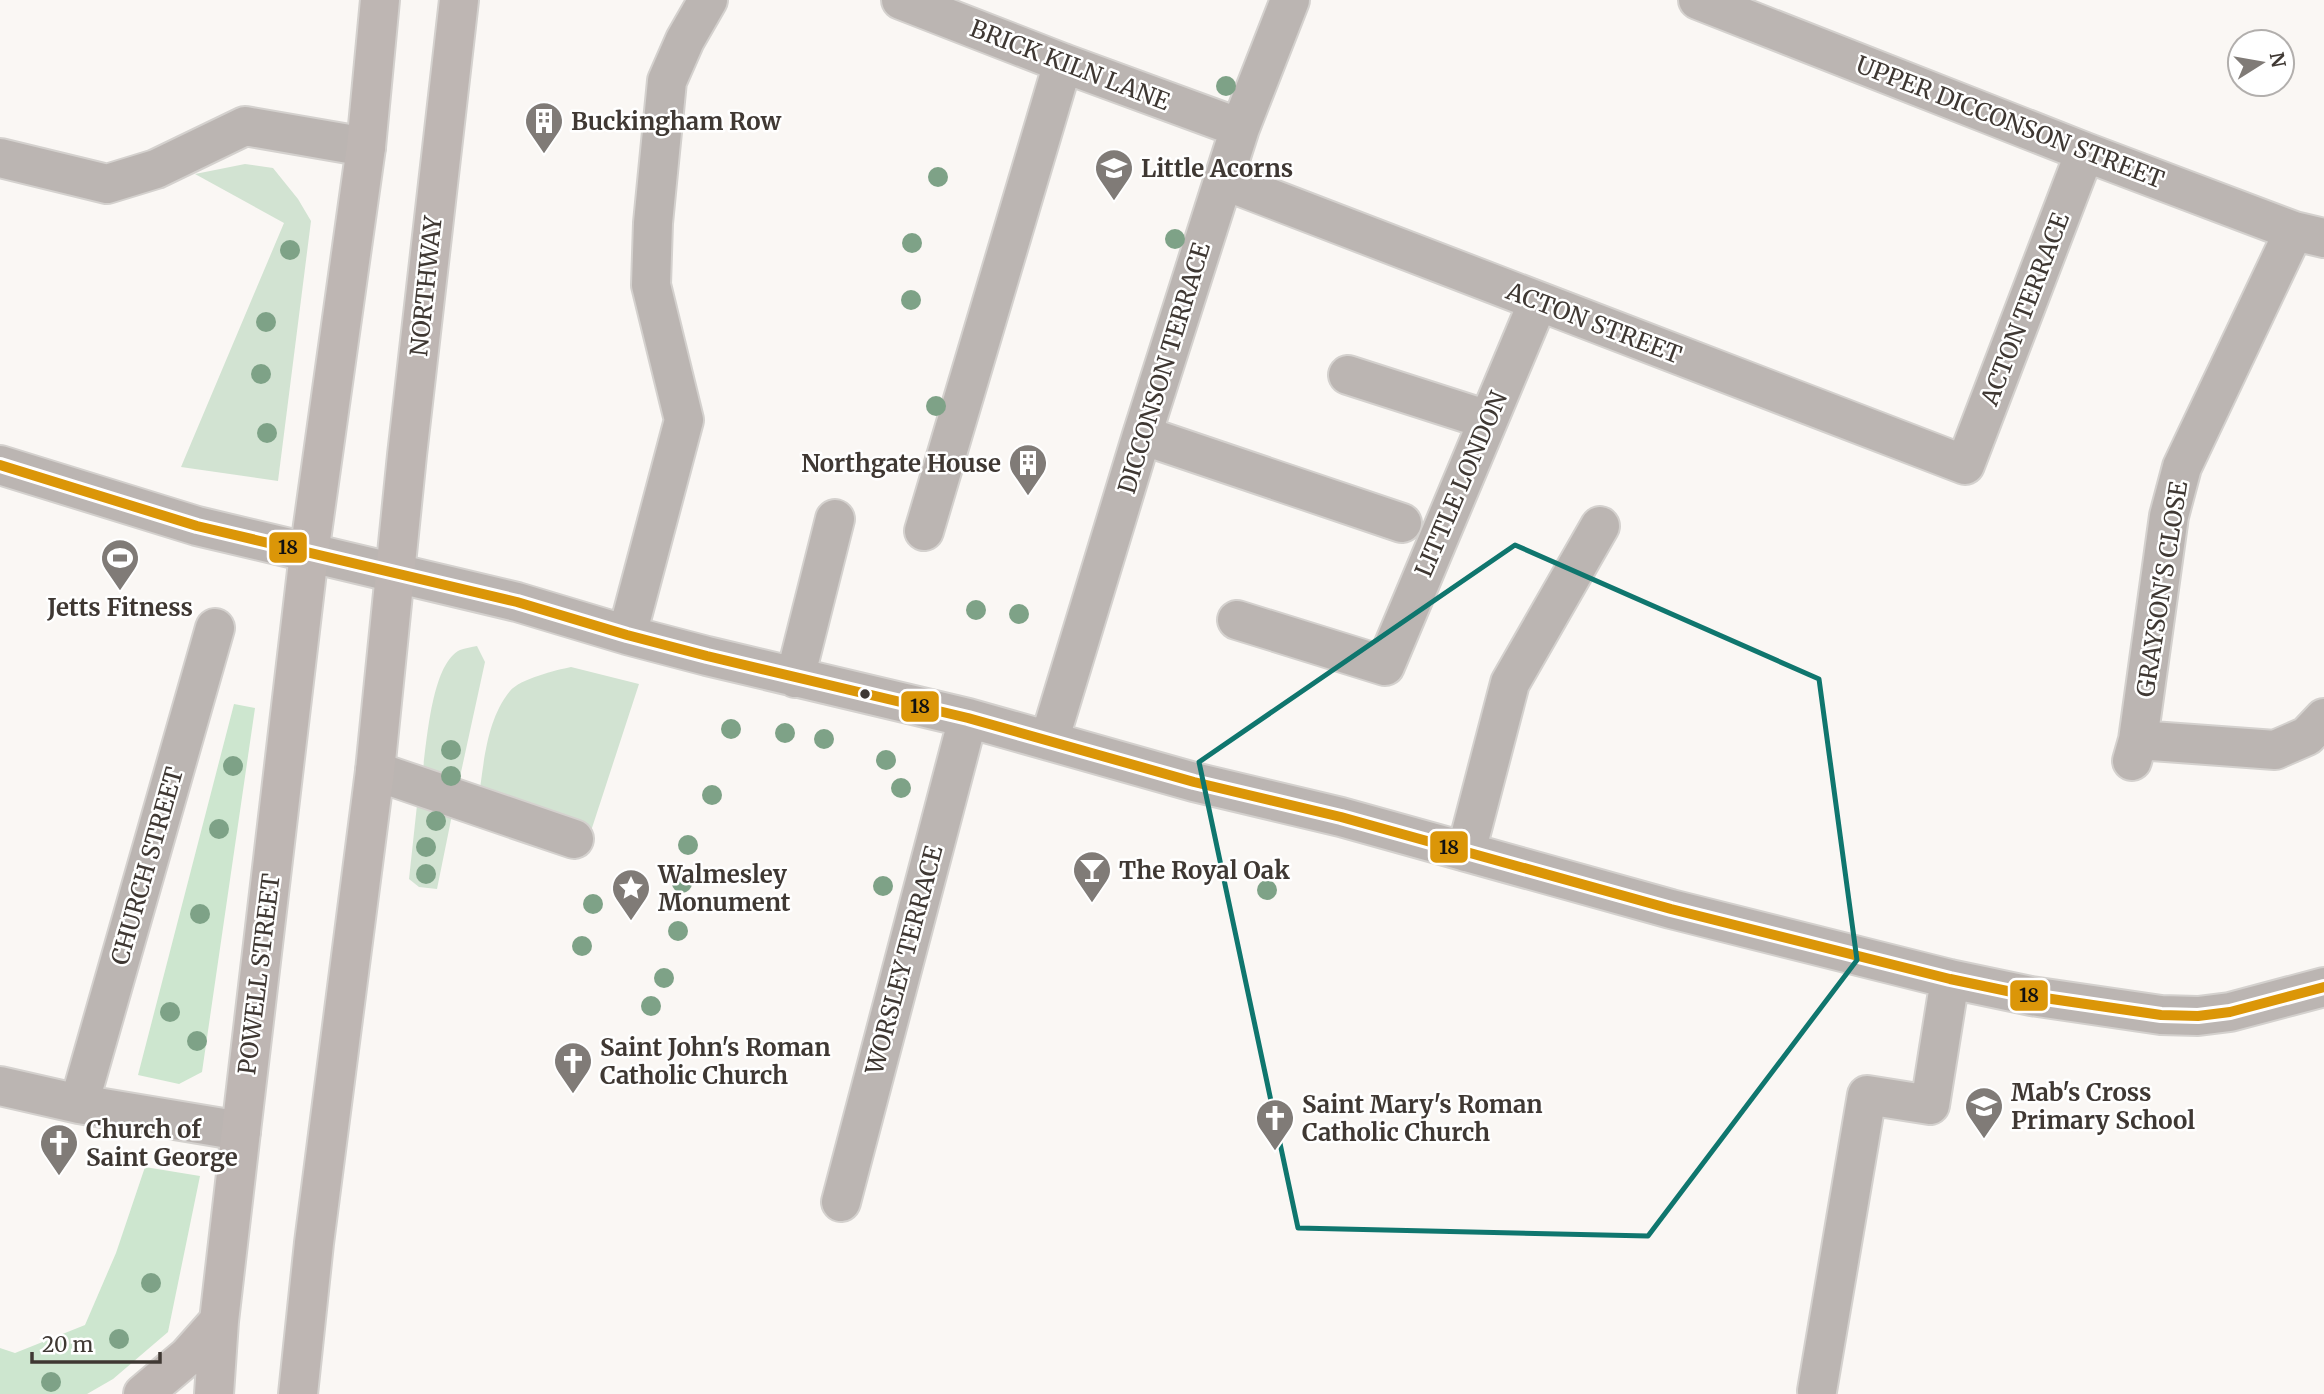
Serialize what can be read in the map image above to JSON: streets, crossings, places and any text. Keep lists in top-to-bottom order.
{
  "streets": {
    "main road": ["NORTHWAY", "POWELL STREET"],
    "street": [
      "BRICK KILN LANE",
      "UPPER DICCONSON STREET",
      "ACTON TERRACE",
      "ACTON STREET",
      "DICCONSON TERRACE",
      "LITTLE LONDON",
      "GRAYSON'S CLOSE",
      "CHURCH STREET",
      "WORSLEY TERRACE"
    ]
  },
  "crossings": [
    ["BRICK KILN LANE", "DICCONSON TERRACE"],
    ["UPPER DICCONSON STREET", "ACTON TERRACE"],
    ["UPPER DICCONSON STREET", "GRAYSON'S CLOSE"],
    ["ACTON TERRACE", "ACTON STREET"],
    ["ACTON STREET", "DICCONSON TERRACE"],
    ["ACTON STREET", "LITTLE LONDON"]
  ],
  "places": {
    "building": ["Buckingham Row", "Northgate House"],
    "school or university": ["Little Acorns", "Mab's Cross Primary School"],
    "sports": ["Jetts Fitness"],
    "bar": ["The Royal Oak"],
    "place": ["Walmesley Monument"],
    "church": ["Saint John's Roman Catholic Church", "Saint Mary's Roman Catholic Church", "Church of Saint George"]
  },
  "lines": ["transit line 18"],
  "scale_bar": "20 m",
  "north": "right"
}
